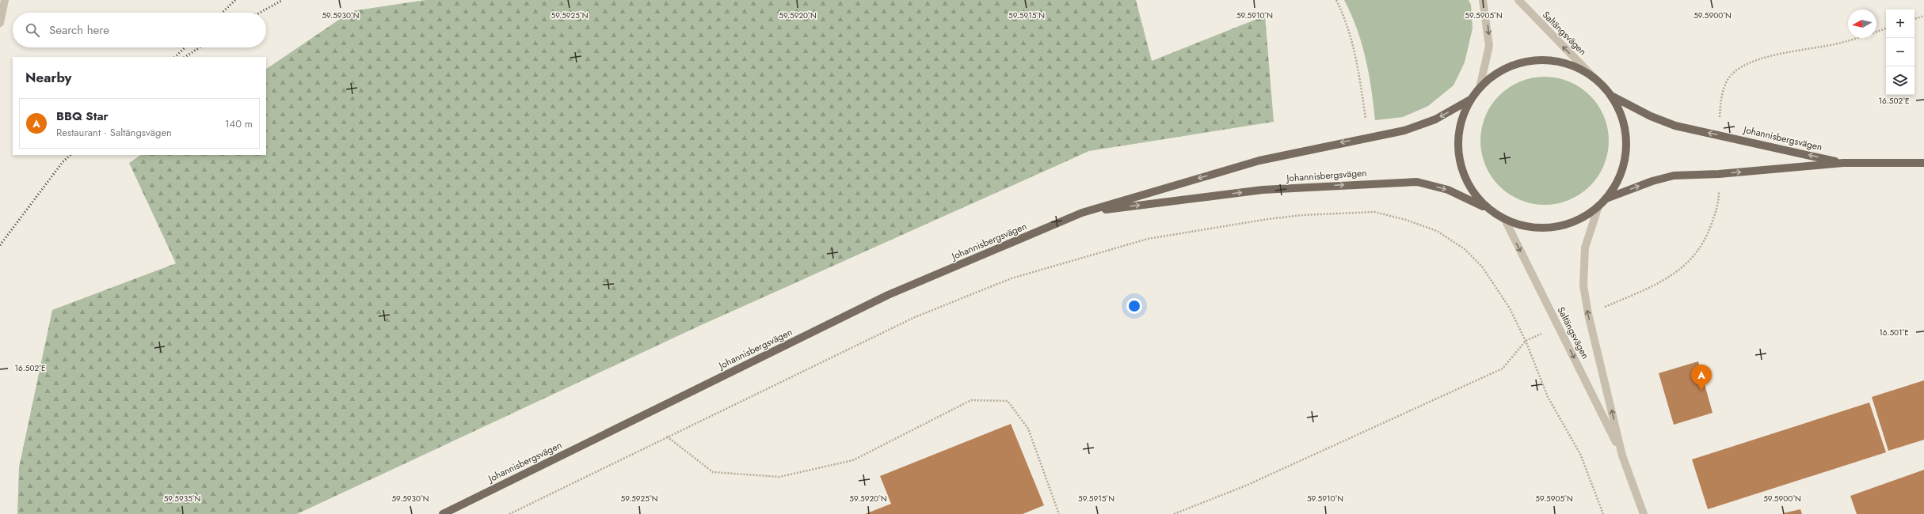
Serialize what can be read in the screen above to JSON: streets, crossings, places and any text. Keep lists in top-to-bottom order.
{
  "streets": {
    "main road": ["Johannisbergsvägen"],
    "street": ["Saltängsvägen"]
  },
  "north": "left",
  "page": {
    "map_buttons": ["+", "−"],
    "search": "Search here",
    "heading": "Nearby",
    "list": [
      {
        "mark": "A",
        "name": "BBQ Star",
        "note": "Restaurant · Saltängsvägen",
        "value": "140 m"
      }
    ],
    "pins": "A"
  },
  "coordinates": [
    "59.5930°N",
    "59.5925°N",
    "59.5920°N",
    "59.5915°N",
    "59.5910°N",
    "59.5905°N",
    "59.5900°N",
    "16.502°E",
    "16.501°E",
    "59.5935°N"
  ]
}
